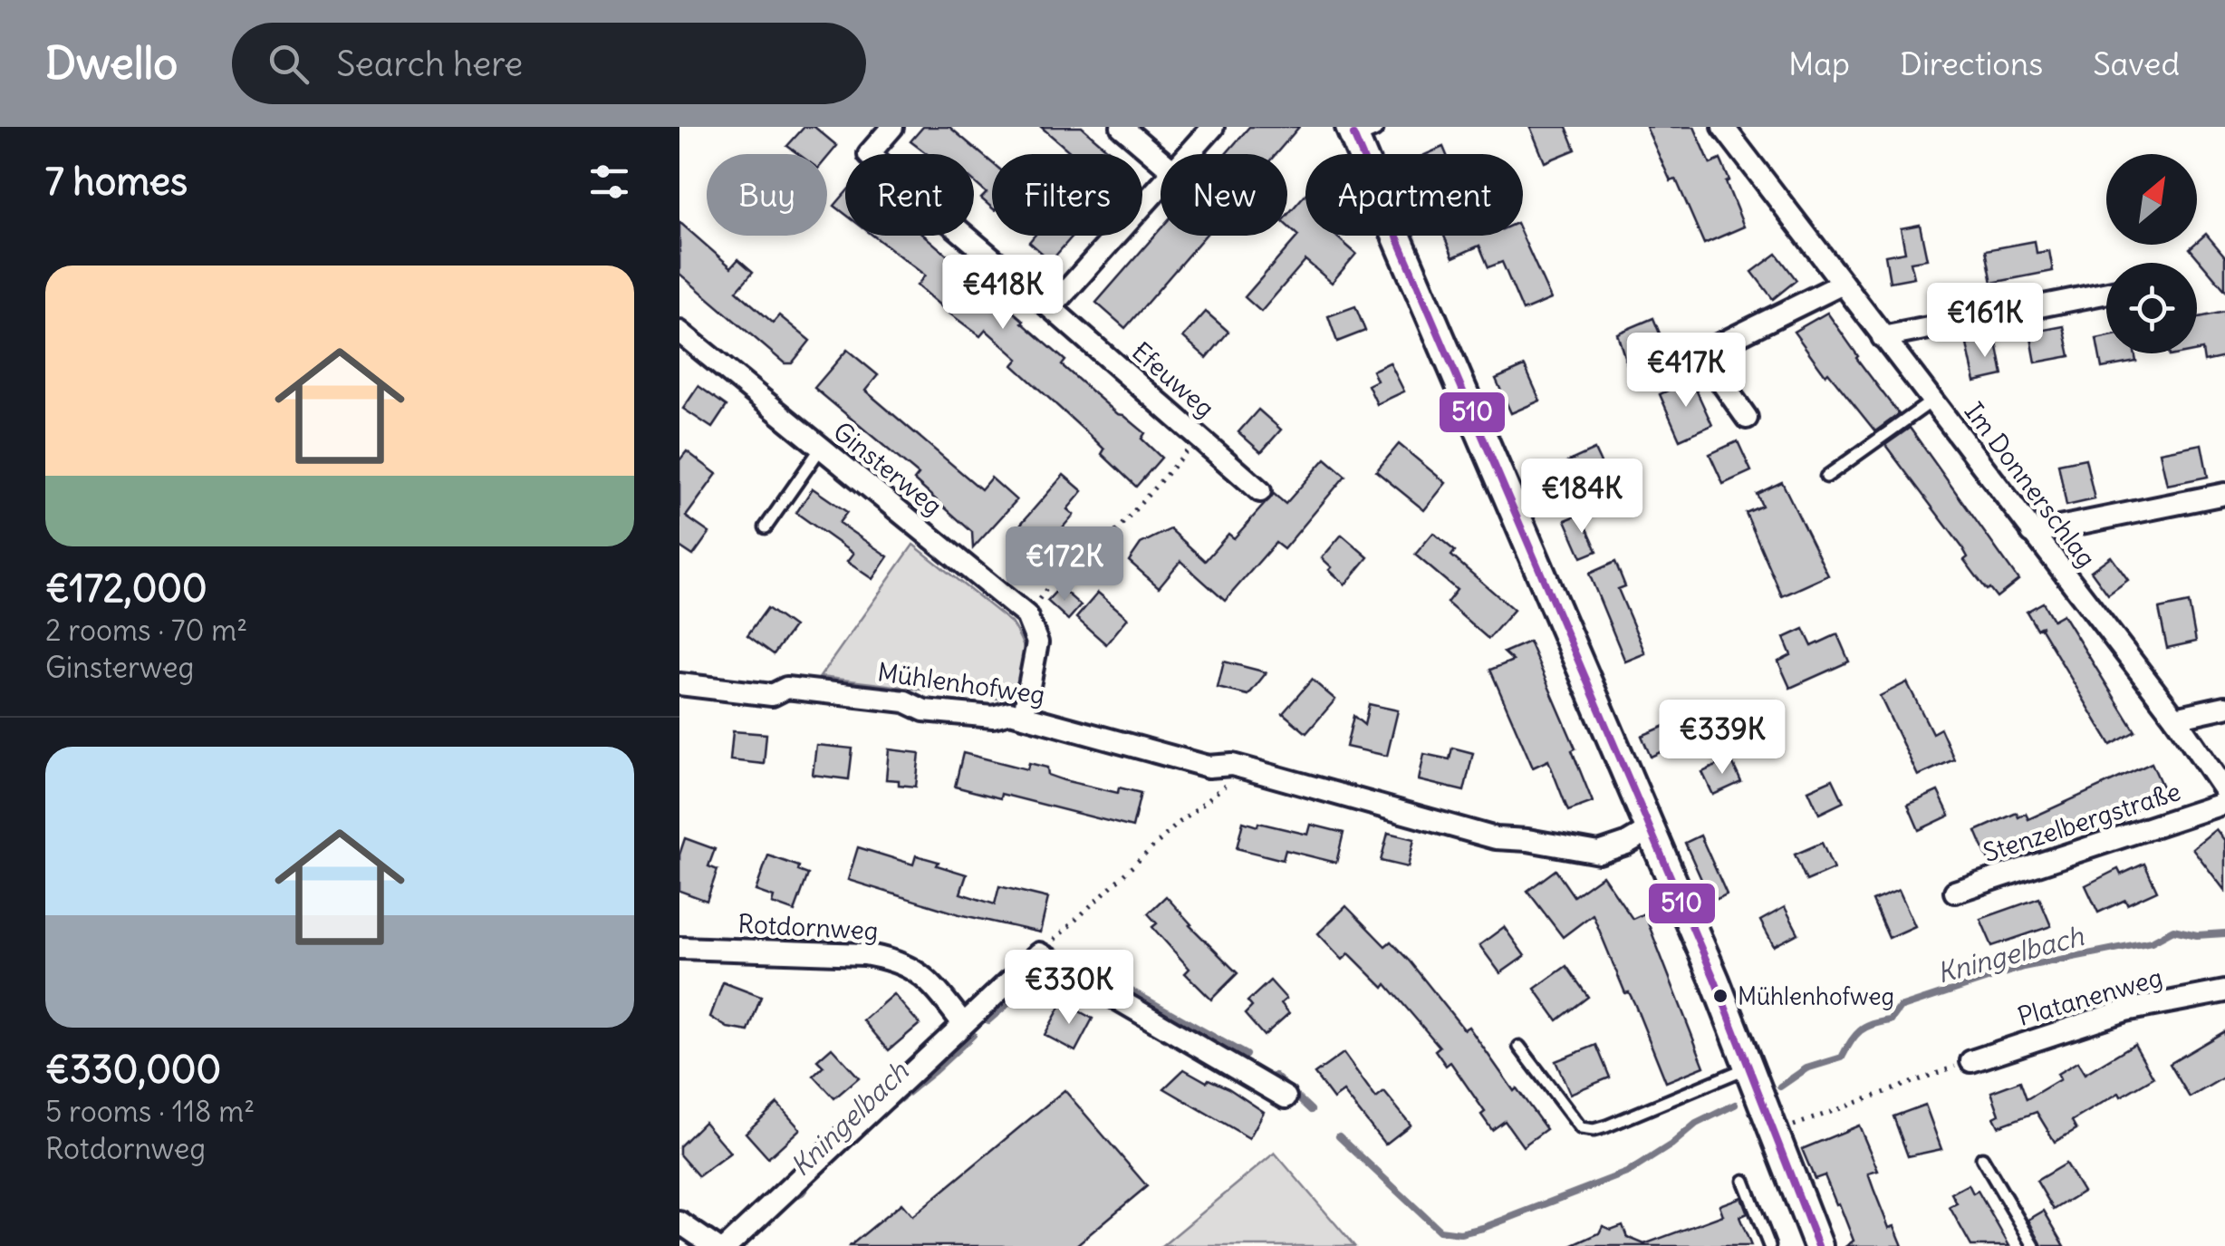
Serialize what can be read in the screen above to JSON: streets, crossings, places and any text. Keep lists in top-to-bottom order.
{
  "streets": {
    "street": [
      "Efeuweg",
      "Ginsterweg",
      "Im Donnerschlag",
      "Mühlenhofweg",
      "Stenzelbergstraße",
      "Rotdornweg",
      "Platanenweg"
    ]
  },
  "water": ["Kningelbach"],
  "places": ["Mühlenhofweg"],
  "lines": ["transit line 510"],
  "north": "top right",
  "page": {
    "header": "Dwello",
    "search": "Search here",
    "nav": ["Map", "Directions", "Saved"],
    "heading": "7 homes",
    "chip": [
      "Buy",
      "Rent",
      "Filters",
      "New",
      "Apartment"
    ],
    "list": [
      {
        "name": "€172,000",
        "note": "2 rooms · 70 m² · Ginsterweg"
      },
      {
        "name": "€330,000",
        "note": "5 rooms · 118 m² · Rotdornweg"
      }
    ],
    "price": [
      "€418K",
      "€161K",
      "€417K",
      "€184K",
      "€172K",
      "€339K",
      "€330K"
    ]
  }
}
